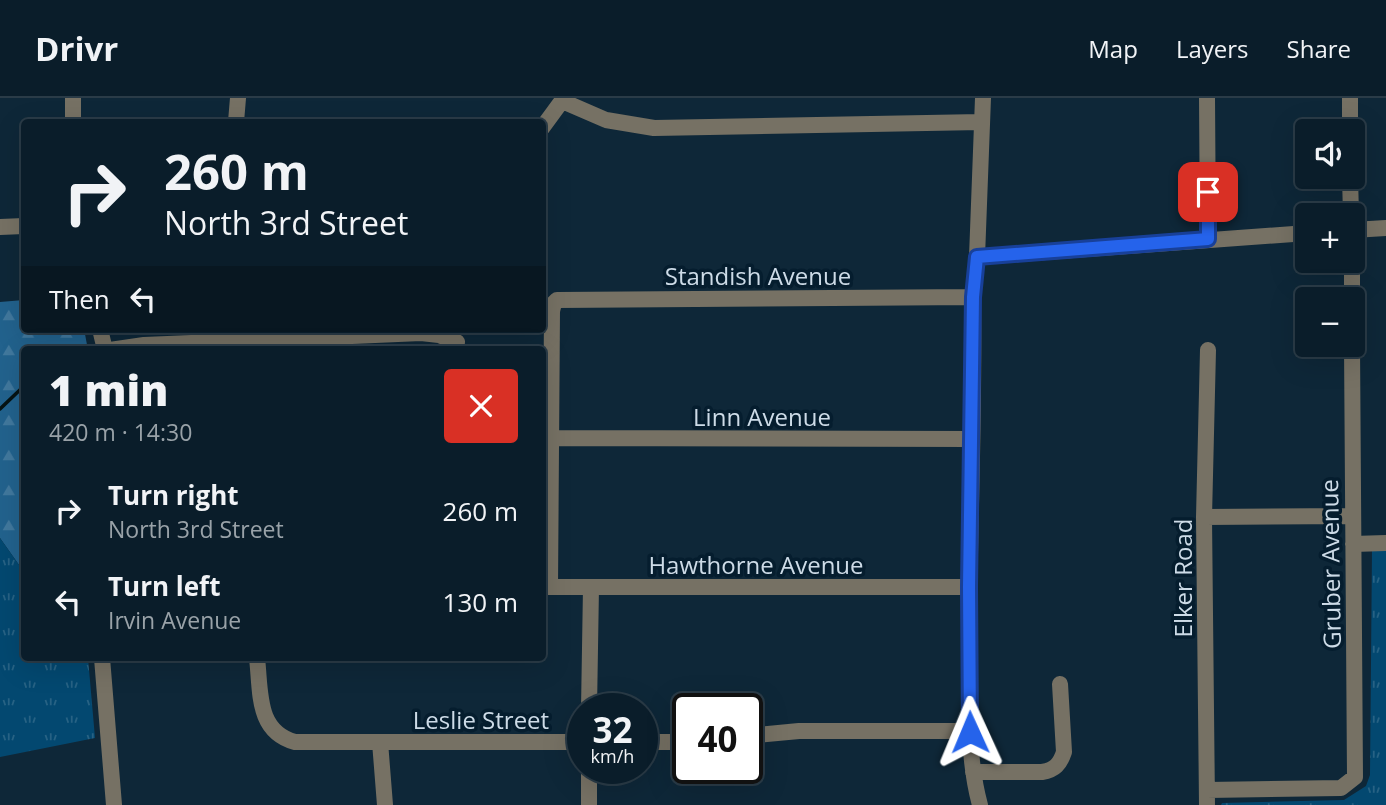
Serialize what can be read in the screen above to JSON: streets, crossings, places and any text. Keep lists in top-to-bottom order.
{
  "streets": {
    "street": [
      "Standish Avenue",
      "Linn Avenue",
      "Hawthorne Avenue",
      "Gruber Avenue",
      "Elker Road",
      "Leslie Street"
    ]
  },
  "crossings": [
    ["Standish Avenue", "Linn Avenue"],
    ["Gruber Avenue", "Elker Road"]
  ],
  "page": {
    "header": "Drivr",
    "nav": ["Map", "Layers", "Share"],
    "map_buttons": ["+", "−"],
    "turn": ["260 m", "North 3rd Street"],
    "then": "Then",
    "heading": ["1 min", "420 m · 14:30"],
    "list": [
      {
        "name": "Turn right",
        "note": "North 3rd Street",
        "value": "260 m"
      },
      {
        "name": "Turn left",
        "note": "Irvin Avenue",
        "value": "130 m"
      }
    ],
    "speed": "32 km/h",
    "limit": "40"
  }
}
